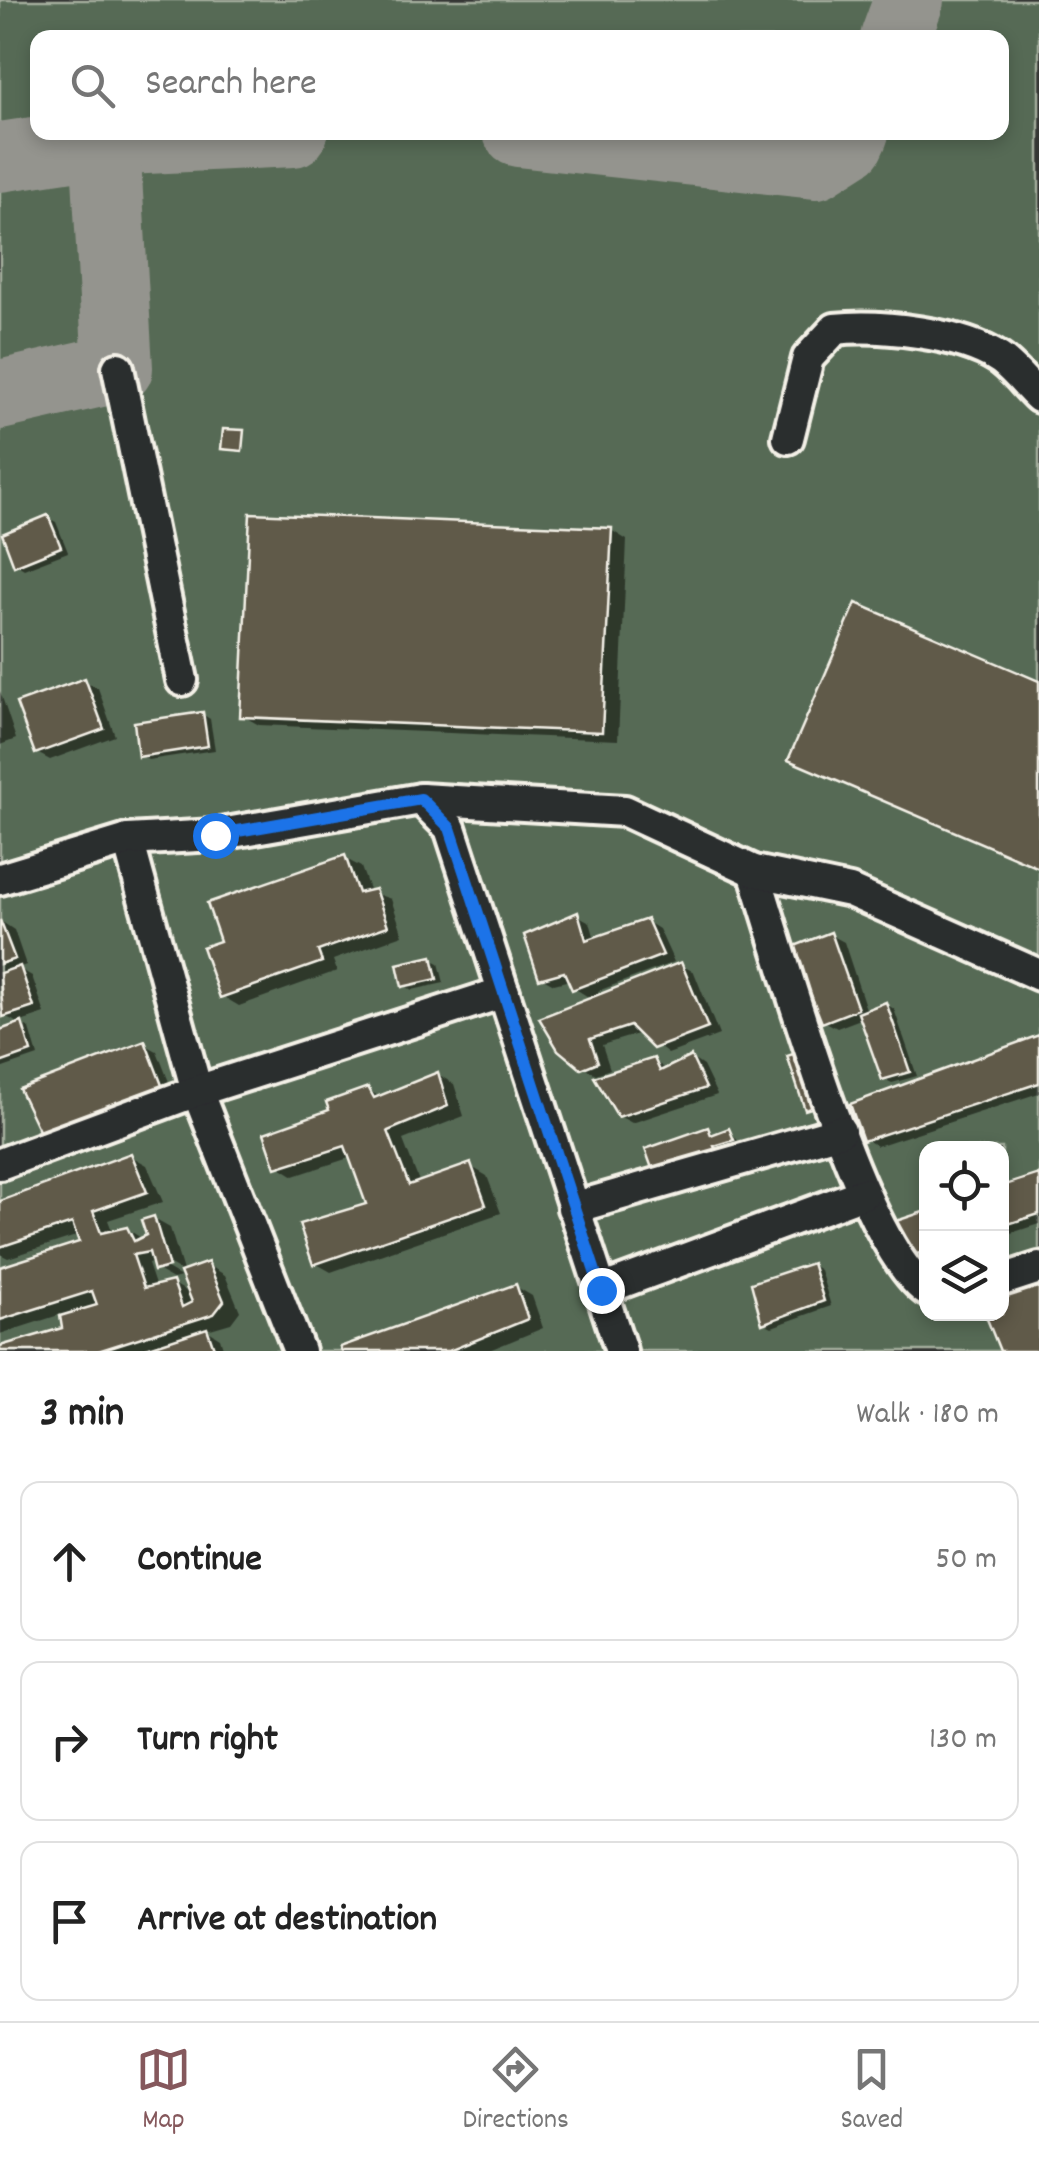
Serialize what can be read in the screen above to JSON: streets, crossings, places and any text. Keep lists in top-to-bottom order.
{
  "page": {
    "search": "Search here",
    "heading": ["3 min", "Walk · 180 m"],
    "list": [
      ["Continue", "50 m"],
      ["Turn right", "130 m"],
      "Arrive at destination"
    ],
    "nav": ["Map", "Directions", "Saved"]
  }
}
